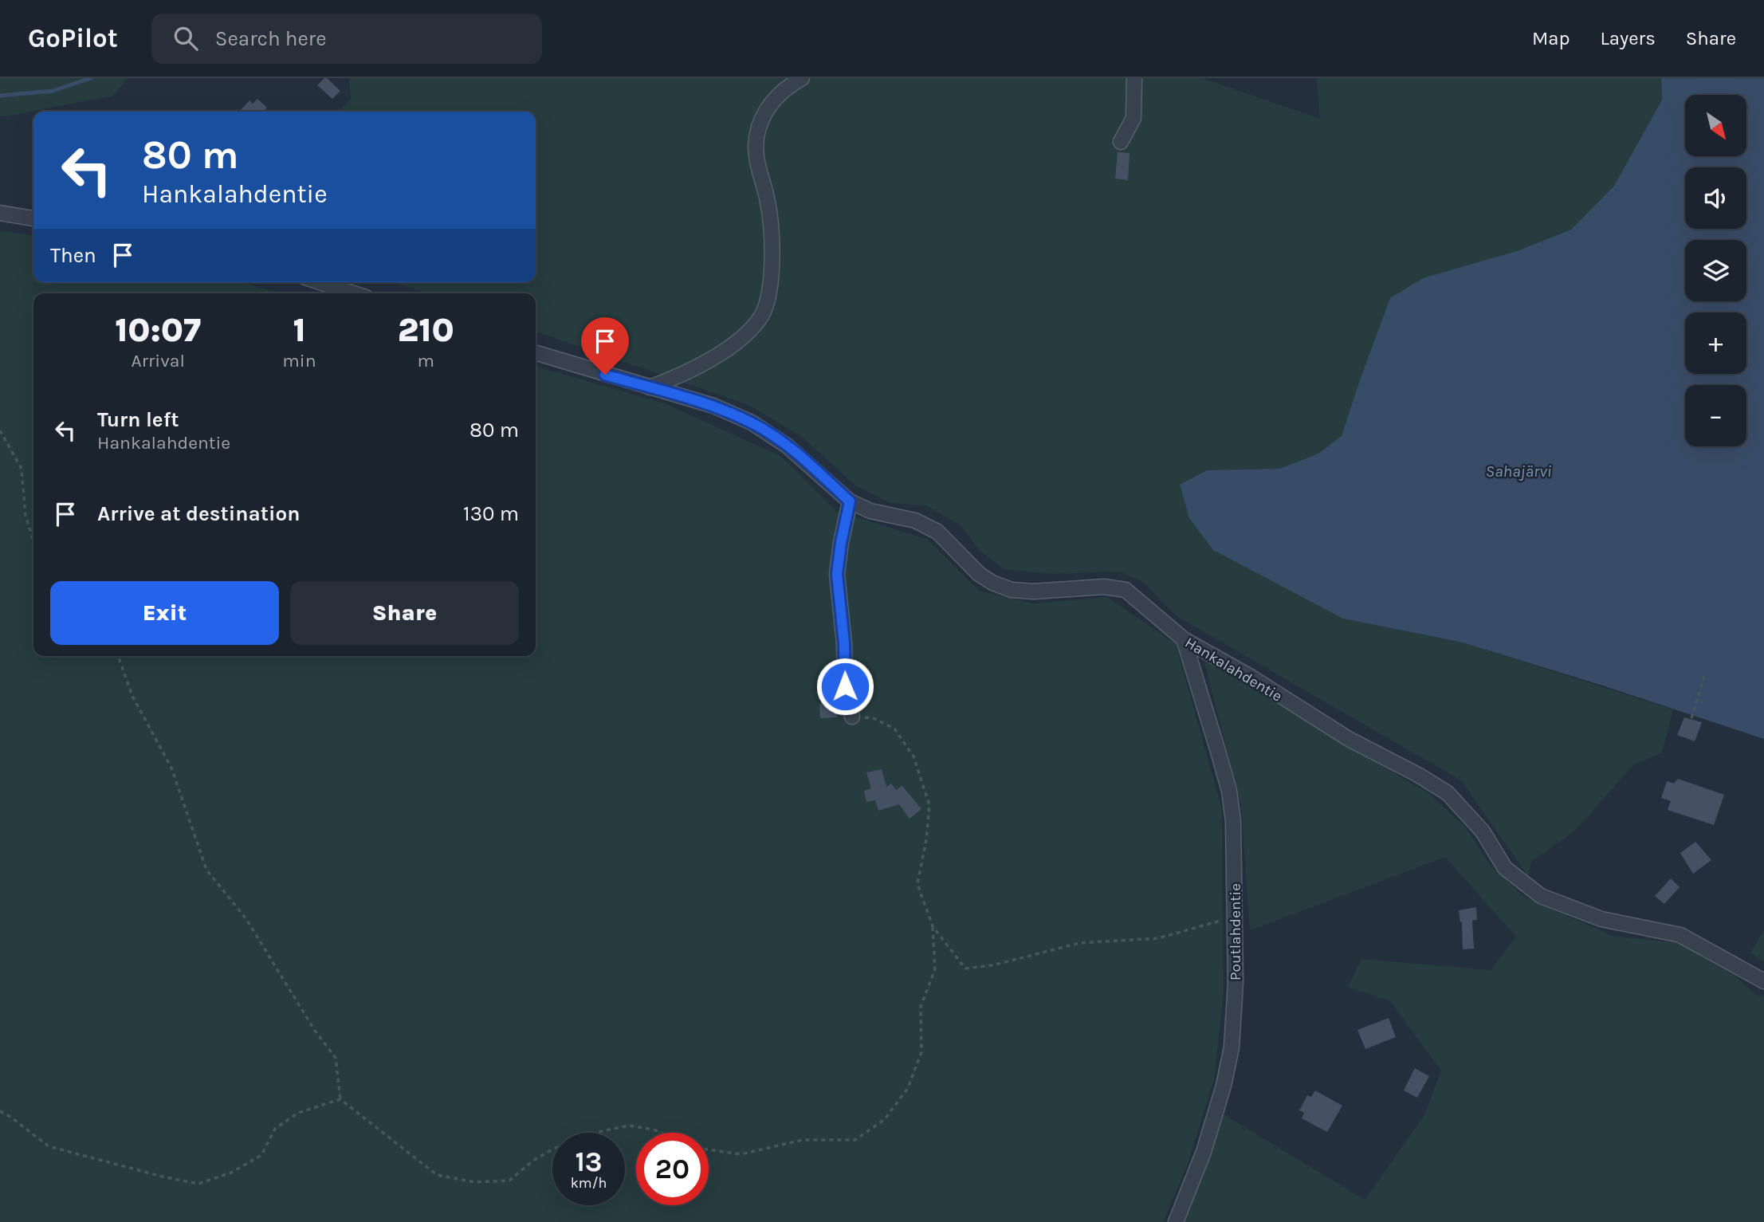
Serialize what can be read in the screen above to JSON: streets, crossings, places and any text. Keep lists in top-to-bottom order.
{
  "streets": {
    "street": ["Hankalahdentie", "Poutlahdentie"]
  },
  "crossings": [
    ["Hankalahdentie", "Poutlahdentie"]
  ],
  "water": ["Sahajärvi"],
  "north": "bottom right",
  "page": {
    "header": "GoPilot",
    "search": "Search here",
    "nav": ["Map", "Layers", "Share"],
    "map_buttons": ["+", "−"],
    "turn": ["80 m", "Hankalahdentie"],
    "then": "Then",
    "eta": [
      "10:07",
      "Arrival",
      "1",
      "min",
      "210",
      "m"
    ],
    "list": [
      {
        "name": "Turn left",
        "note": "Hankalahdentie",
        "value": "80 m"
      },
      {
        "name": "Arrive at destination",
        "value": "130 m"
      }
    ],
    "buttons": ["Exit", "Share"],
    "speed": "13 km/h",
    "limit": "20"
  }
}
